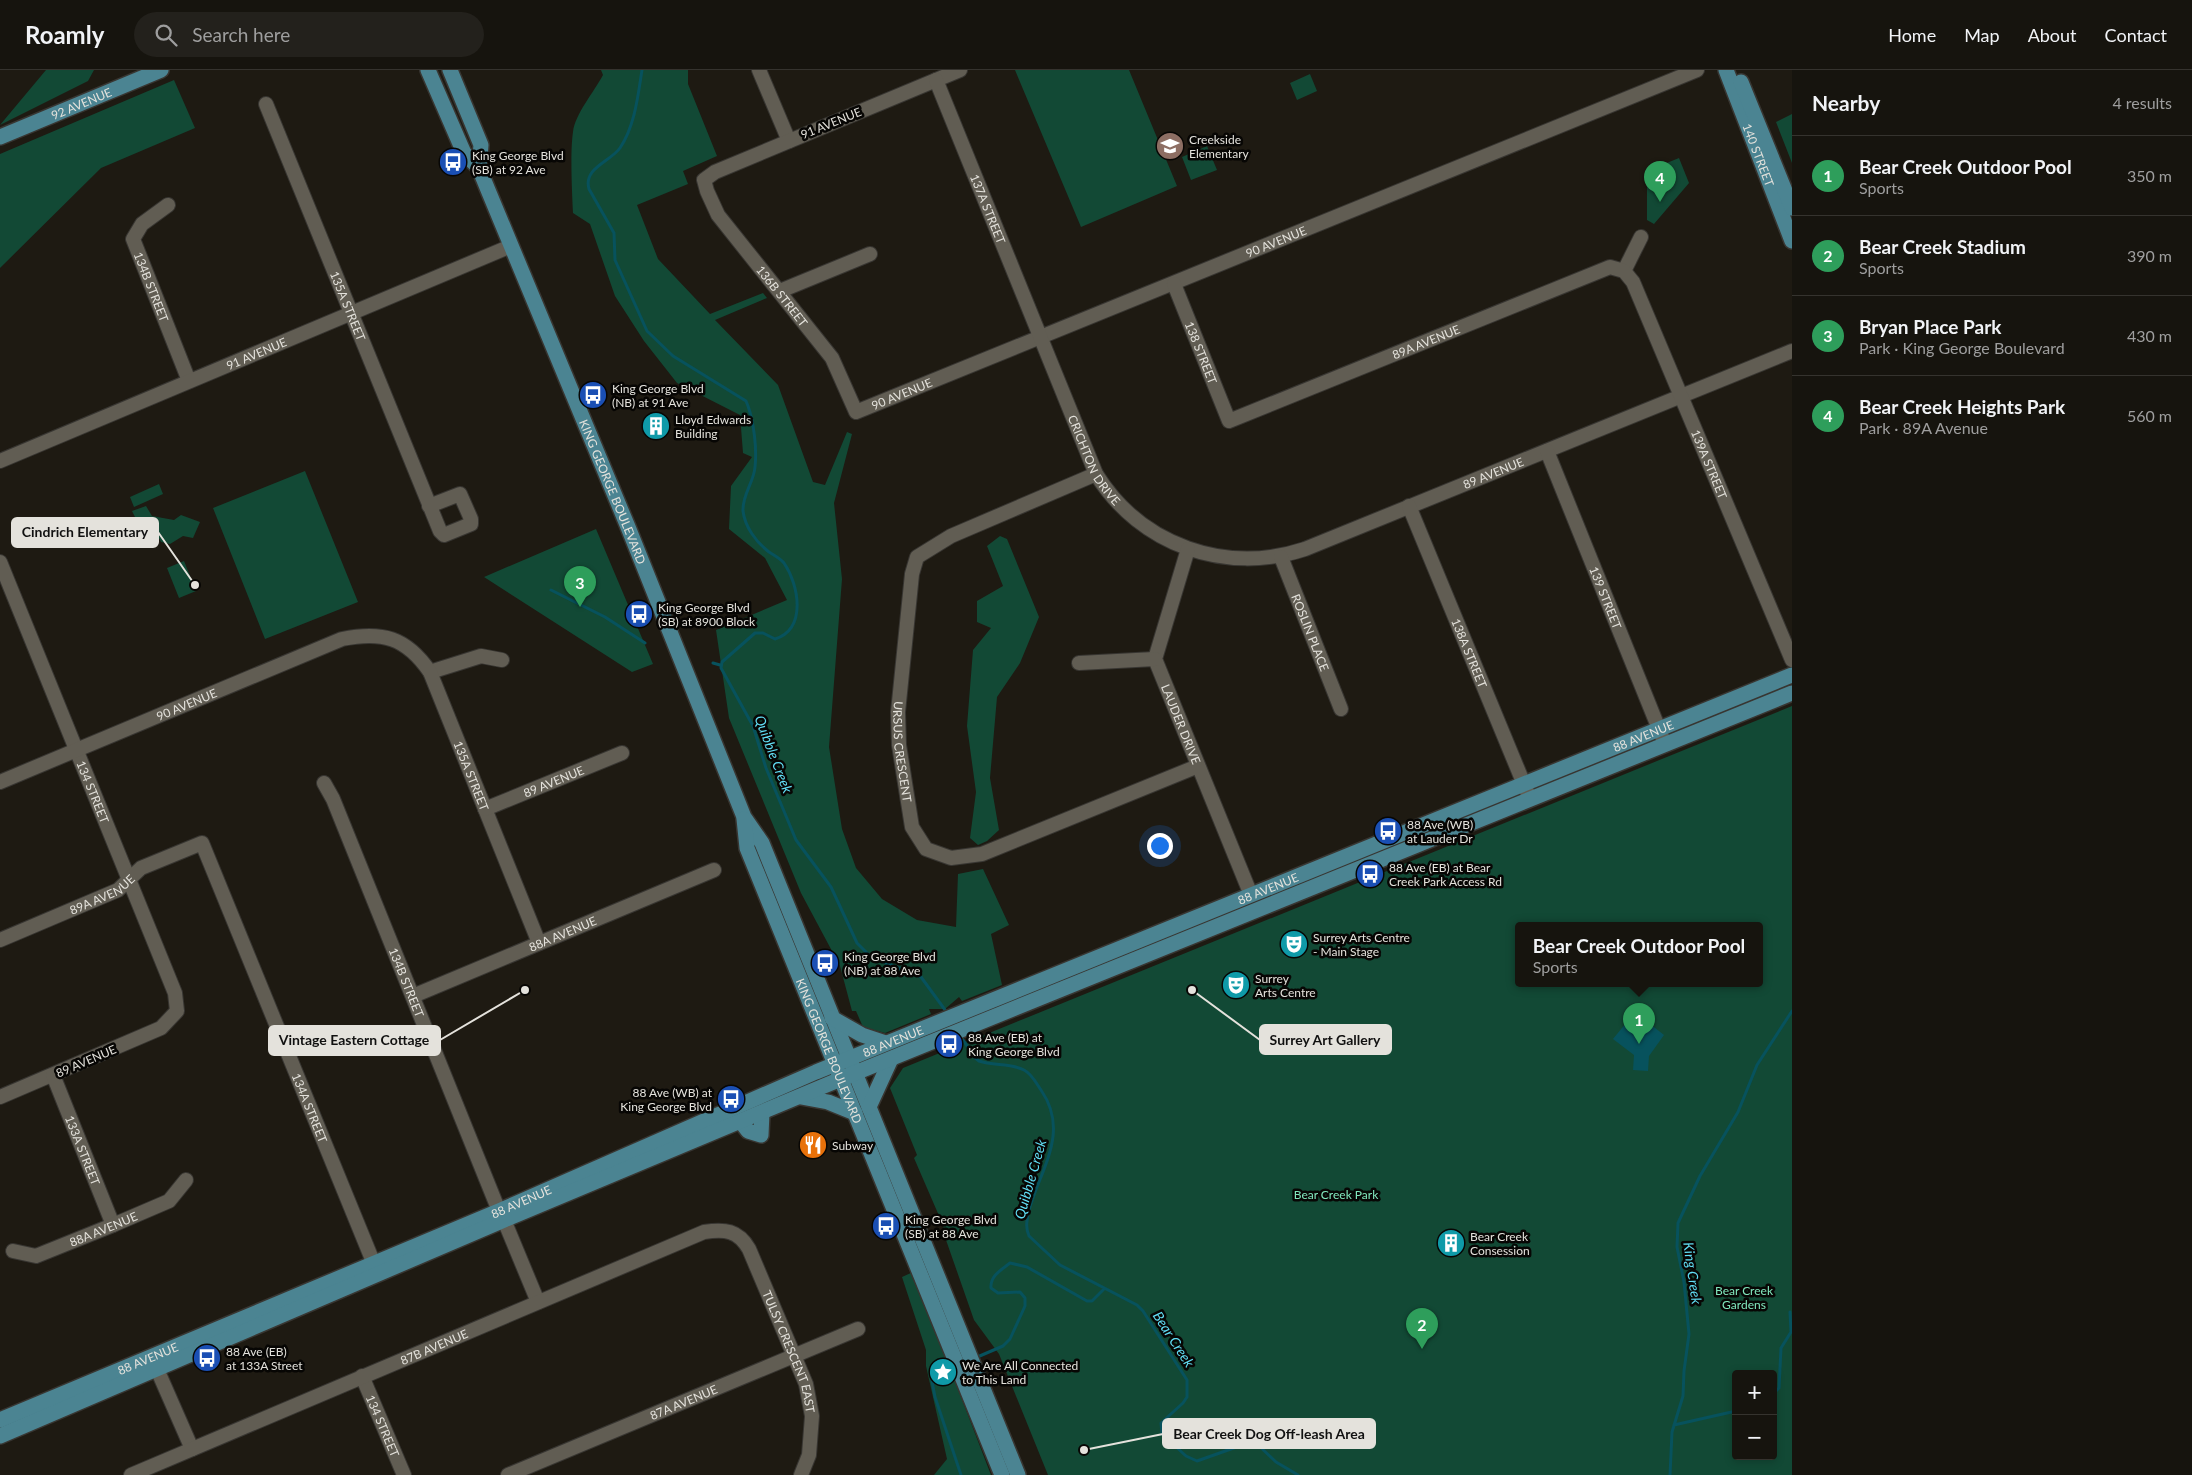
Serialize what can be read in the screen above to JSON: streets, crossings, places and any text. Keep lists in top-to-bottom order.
{
  "streets": {
    "main road": [
      "92 AVENUE",
      "140 STREET",
      "KING GEORGE BOULEVARD",
      "88 AVENUE"
    ],
    "street": [
      "91 AVENUE",
      "137A STREET",
      "90 AVENUE",
      "134B STREET",
      "136B STREET",
      "135A STREET",
      "89A AVENUE",
      "138 STREET",
      "CRICHTON DRIVE",
      "139A STREET",
      "89 AVENUE",
      "139 STREET",
      "ROSLIN PLACE",
      "138A STREET",
      "LAUDER DRIVE",
      "URSUS CRESCENT",
      "134 STREET",
      "88A AVENUE",
      "134A STREET",
      "133A STREET",
      "87B AVENUE",
      "TULSY CRESCENT EAST",
      "87A AVENUE"
    ]
  },
  "crossings": [
    ["91 AVENUE", "137A STREET"],
    ["91 AVENUE", "134B STREET"],
    ["91 AVENUE", "136B STREET"],
    ["91 AVENUE", "135A STREET"],
    ["91 AVENUE", "KING GEORGE BOULEVARD"],
    ["137A STREET", "90 AVENUE"],
    ["137A STREET", "CRICHTON DRIVE"],
    ["90 AVENUE", "136B STREET"],
    ["90 AVENUE", "135A STREET"],
    ["90 AVENUE", "138 STREET"],
    ["90 AVENUE", "CRICHTON DRIVE"],
    ["90 AVENUE", "134 STREET"],
    ["134B STREET", "88 AVENUE"],
    ["134B STREET", "88A AVENUE"],
    ["134B STREET", "87B AVENUE"],
    ["135A STREET", "89 AVENUE"],
    ["135A STREET", "88A AVENUE"],
    ["89A AVENUE", "138 STREET"],
    ["89A AVENUE", "139A STREET"],
    ["89A AVENUE", "134 STREET"],
    ["89A AVENUE", "134A STREET"],
    ["CRICHTON DRIVE", "89 AVENUE"],
    ["CRICHTON DRIVE", "URSUS CRESCENT"],
    ["139A STREET", "89 AVENUE"],
    ["89 AVENUE", "139 STREET"],
    ["89 AVENUE", "ROSLIN PLACE"],
    ["89 AVENUE", "138A STREET"],
    ["89 AVENUE", "134 STREET"],
    ["89 AVENUE", "133A STREET"],
    ["KING GEORGE BOULEVARD", "88 AVENUE"],
    ["139 STREET", "88 AVENUE"],
    ["138A STREET", "88 AVENUE"],
    ["LAUDER DRIVE", "88 AVENUE"],
    ["LAUDER DRIVE", "URSUS CRESCENT"],
    ["88 AVENUE", "134A STREET"],
    ["134 STREET", "87B AVENUE"],
    ["88A AVENUE", "133A STREET"],
    ["87B AVENUE", "TULSY CRESCENT EAST"],
    ["TULSY CRESCENT EAST", "87A AVENUE"]
  ],
  "water": ["Quibble Creek", "King Creek", "Bear Creek"],
  "parks": ["Bear Creek Park", "Bear Creek Gardens"],
  "places": {
    "school or university": ["Creekside Elementary"],
    "bus stop": [
      "King George Blvd (SB) at 92 Ave",
      "King George Blvd (NB) at 91 Ave",
      "King George Blvd (SB) at 8900 Block",
      "88 Ave (WB) at Lauder Dr",
      "88 Ave (EB) at Bear Creek Park Access Rd",
      "King George Blvd (NB) at 88 Ave",
      "88 Ave (EB) at King George Blvd",
      "88 Ave (WB) at King George Blvd",
      "King George Blvd (SB) at 88 Ave",
      "88 Ave (EB) at 133A Street"
    ],
    "building": ["Lloyd Edwards Building", "Bear Creek Consession"],
    "other": [
      "Cindrich Elementary",
      "Vintage Eastern Cottage",
      "Surrey Art Gallery",
      "Bear Creek Dog Off-leash Area"
    ],
    "theatre": ["Surrey Arts Centre - Main Stage", "Surrey Arts Centre"],
    "restaurant": ["Subway"],
    "place": ["We Are All Connected to This Land"]
  },
  "page": {
    "header": "Roamly",
    "search": "Search here",
    "nav": [
      "Home",
      "Map",
      "About",
      "Contact"
    ],
    "heading": ["Nearby", "4 results"],
    "list": [
      {
        "mark": "1",
        "name": "Bear Creek Outdoor Pool",
        "note": "Sports",
        "value": "350 m"
      },
      {
        "mark": "2",
        "name": "Bear Creek Stadium",
        "note": "Sports",
        "value": "390 m"
      },
      {
        "mark": "3",
        "name": "Bryan Place Park",
        "note": "Park · King George Boulevard",
        "value": "430 m"
      },
      {
        "mark": "4",
        "name": "Bear Creek Heights Park",
        "note": "Park · 89A Avenue",
        "value": "560 m"
      }
    ],
    "pins": [
      "4",
      "3",
      "1",
      "2"
    ],
    "popup": ["Bear Creek Outdoor Pool", "Sports"],
    "map_buttons": ["+", "−"]
  }
}
